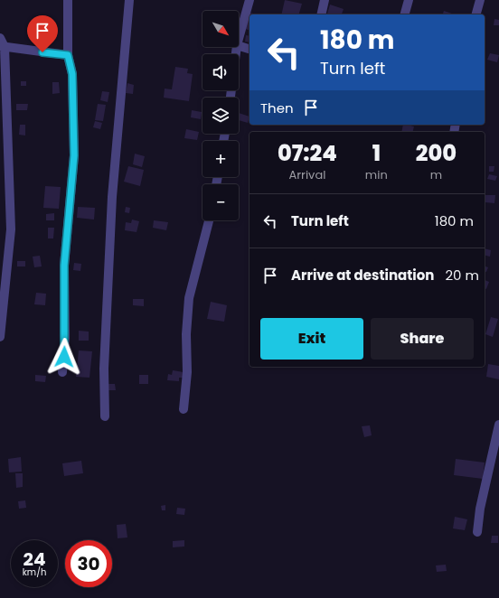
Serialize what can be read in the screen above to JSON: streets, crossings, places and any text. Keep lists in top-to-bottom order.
{
  "north": "bottom right",
  "page": {
    "map_buttons": ["+", "−"],
    "turn": ["180 m", "Turn left"],
    "then": "Then",
    "eta": [
      "07:24",
      "Arrival",
      "1",
      "min",
      "200",
      "m"
    ],
    "list": [
      {
        "name": "Turn left",
        "value": "180 m"
      },
      {
        "name": "Arrive at destination",
        "value": "20 m"
      }
    ],
    "buttons": ["Exit", "Share"],
    "speed": "24 km/h",
    "limit": "30"
  }
}
